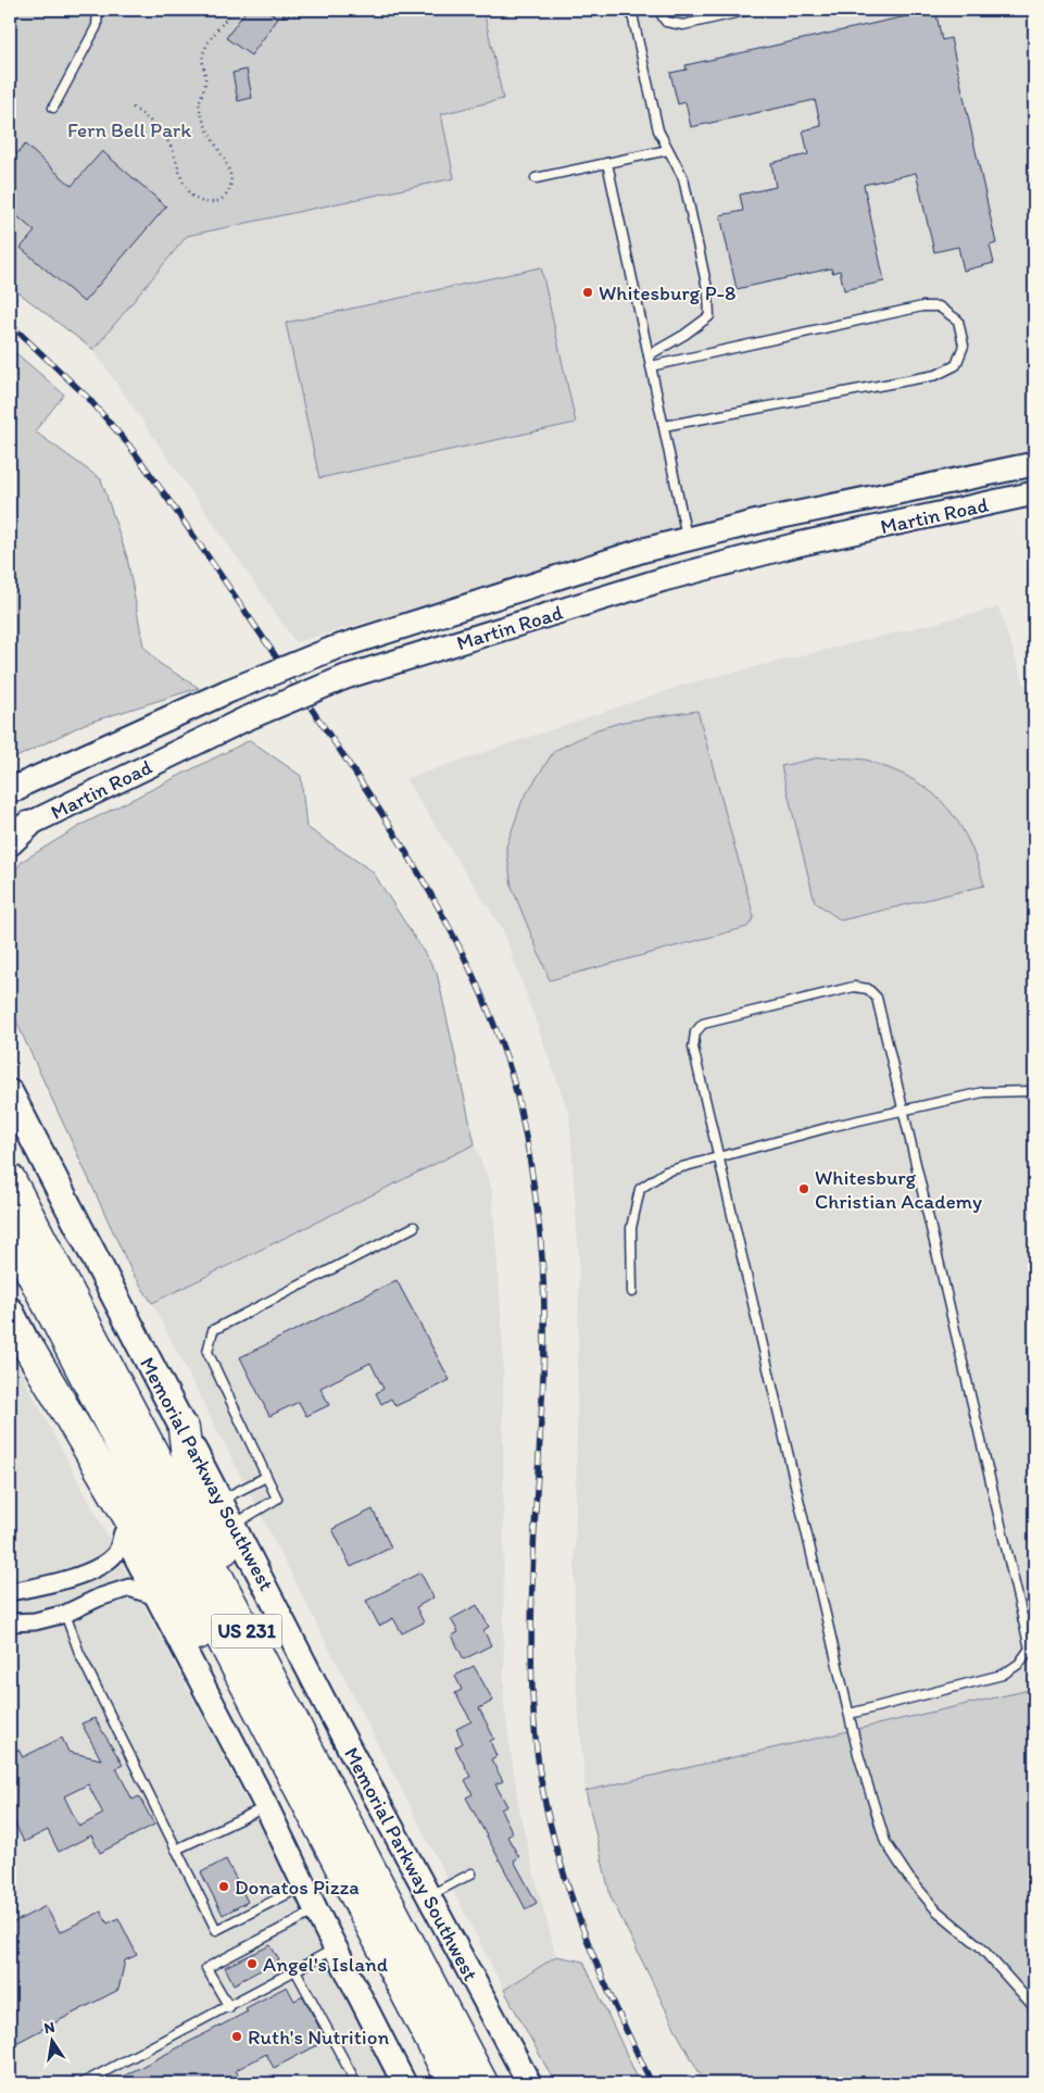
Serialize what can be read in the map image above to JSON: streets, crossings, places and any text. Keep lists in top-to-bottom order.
{
  "streets": {
    "highway": ["Memorial Parkway Southwest", "US 231"],
    "main road": ["Martin Road"]
  },
  "parks": ["Fern Bell Park"],
  "places": [
    "Whitesburg P-8",
    "Whitesburg Christian Academy",
    "Donatos Pizza",
    "Angel's Island",
    "Ruth's Nutrition"
  ],
  "north": "top"
}
